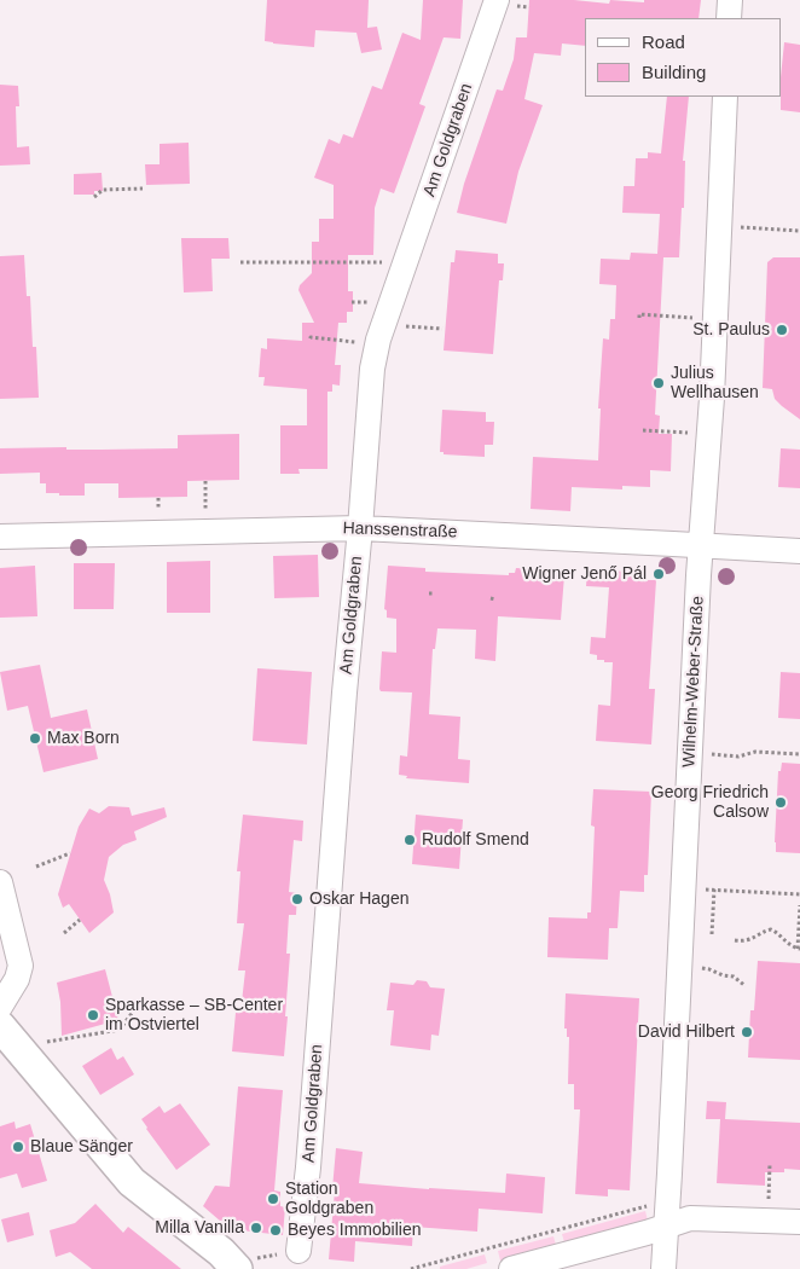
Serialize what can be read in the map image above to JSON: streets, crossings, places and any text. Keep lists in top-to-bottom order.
{
  "streets": {
    "street": ["Am Goldgraben", "Hanssenstraße", "Wilhelm-Weber-Straße"]
  },
  "crossings": [
    ["Am Goldgraben", "Hanssenstraße"],
    ["Hanssenstraße", "Wilhelm-Weber-Straße"]
  ],
  "places": [
    "St. Paulus",
    "Julius Wellhausen",
    "Wigner Jenő Pál",
    "Max Born",
    "Georg Friedrich Calsow",
    "Rudolf Smend",
    "Oskar Hagen",
    "Sparkasse – SB-Center im Ostviertel",
    "David Hilbert",
    "Blaue Sänger",
    "Station Goldgraben",
    "Milla Vanilla",
    "Beyes Immobilien"
  ],
  "legend": ["Road", "Building"]
}
